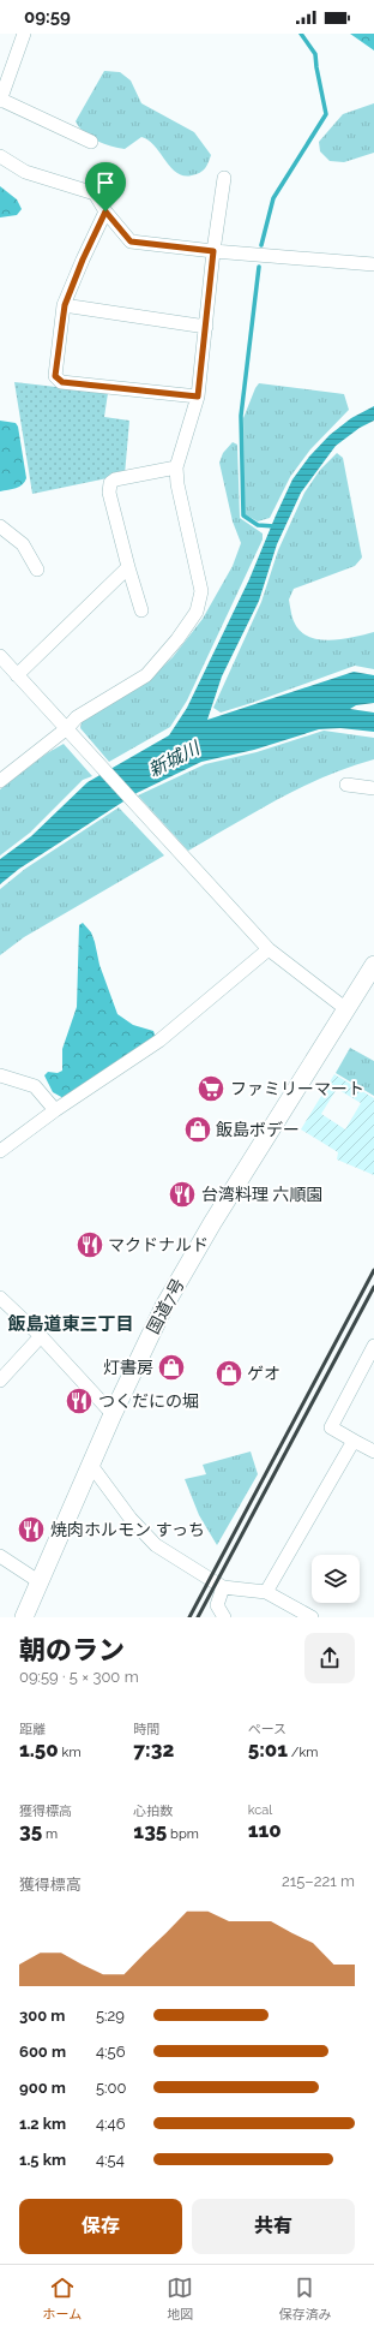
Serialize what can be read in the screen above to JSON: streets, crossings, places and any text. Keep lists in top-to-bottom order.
{
  "streets": {
    "highway": ["国道7号"]
  },
  "districts": ["飯島道東三丁目"],
  "water": ["新城川"],
  "places": {
    "supermarket": ["ファミリーマート"],
    "shop": ["飯島ボデー", "灯書房", "ゲオ"],
    "restaurant": [
      "台湾料理 六順園",
      "マクドナルド",
      "つくだにの堀",
      "焼肉ホルモン すっち"
    ]
  },
  "page": {
    "status": "09:59",
    "heading": ["朝のラン", "09:59 · 5 × 300 m"],
    "stats": [
      ["距離", "1.50 km"],
      ["時間", "7:32"],
      ["ペース", "5:01 /km"],
      ["獲得標高", "35 m"],
      ["心拍数", "135 bpm"],
      ["kcal", "110"]
    ],
    "chart": ["獲得標高", "215–221 m"],
    "list": [
      {
        "name": "300 m",
        "note": "5:29"
      },
      {
        "name": "600 m",
        "note": "4:56"
      },
      {
        "name": "900 m",
        "note": "5:00"
      },
      {
        "name": "1.2 km",
        "note": "4:46"
      },
      {
        "name": "1.5 km",
        "note": "4:54"
      }
    ],
    "buttons": ["保存", "共有"],
    "tabs": ["ホーム", "地図", "保存済み"]
  }
}
